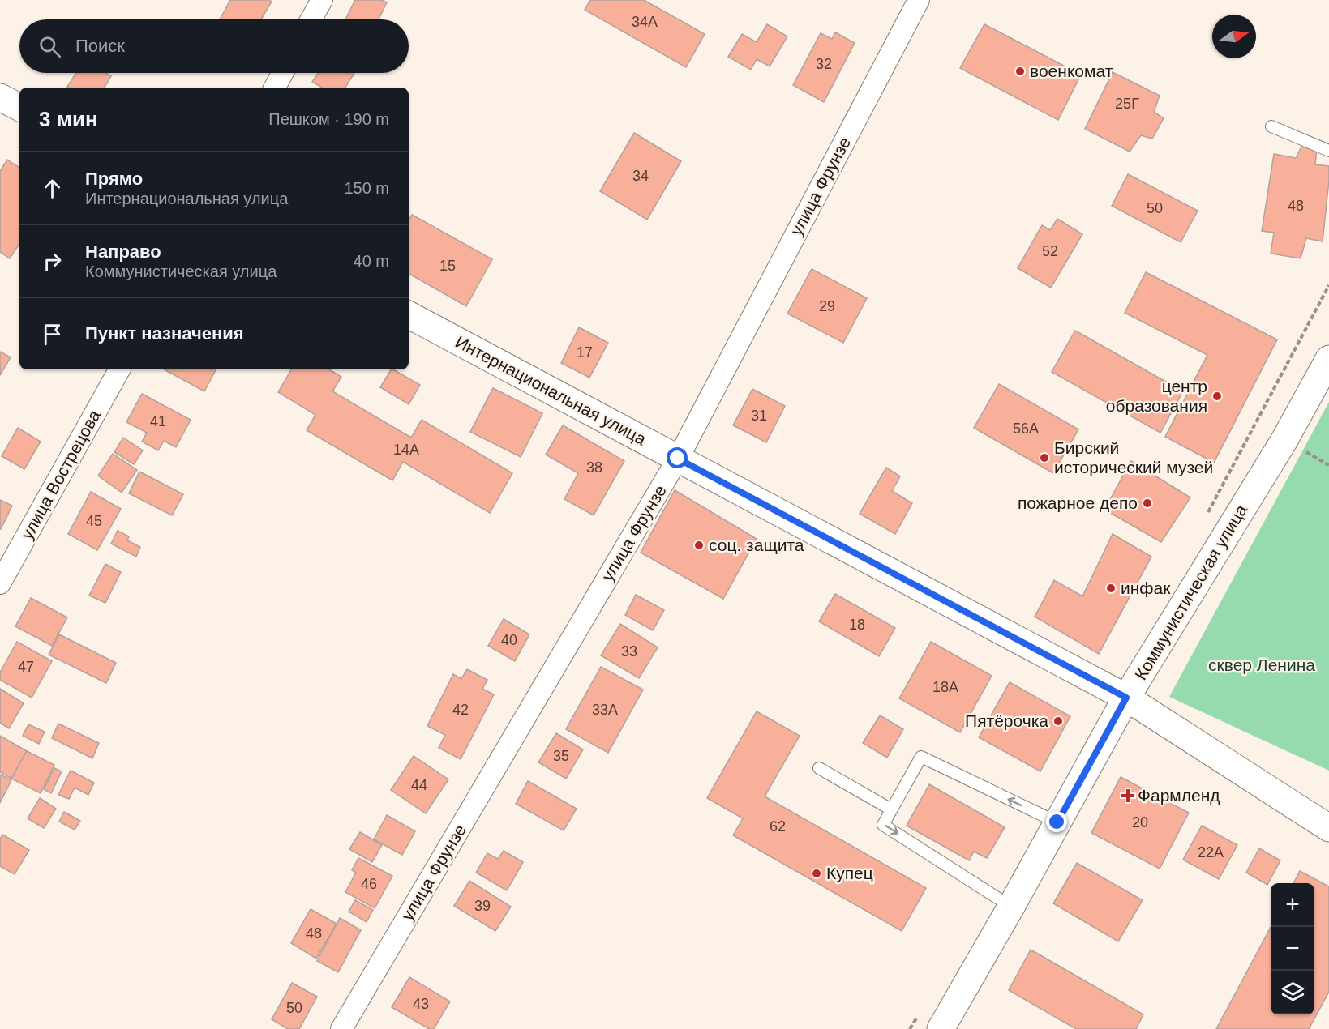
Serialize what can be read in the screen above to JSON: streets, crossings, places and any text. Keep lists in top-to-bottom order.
{
  "streets": {
    "main road": ["Интернациональная улица", "Коммунистическая улица"],
    "street": ["улица Фрунзе", "улица Вострецова"]
  },
  "crossings": [
    ["улица Фрунзе", "Интернациональная улица"],
    ["Интернациональная улица", "Коммунистическая улица"]
  ],
  "parks": ["сквер Ленина"],
  "places": {
    "other": [
      "военкомат",
      "центр образования",
      "Бирский исторический музей",
      "пожарное депо",
      "соц. защита",
      "инфак",
      "Пятёрочка",
      "Купец"
    ],
    "health": ["Фармленд"]
  },
  "house_numbers": [
    "34А",
    "32",
    "25Г",
    "34",
    "48",
    "50",
    "52",
    "15",
    "29",
    "17",
    "31",
    "41",
    "56А",
    "14А",
    "38",
    "45",
    "18",
    "40",
    "33",
    "47",
    "18А",
    "42",
    "33А",
    "35",
    "44",
    "20",
    "62",
    "22А",
    "46",
    "39",
    "48",
    "43",
    "50"
  ],
  "north": "right",
  "page": {
    "search": "Поиск",
    "heading": ["3 мин", "Пешком · 190 m"],
    "list": [
      ["Прямо", "Интернациональная улица", "150 m"],
      ["Направо", "Коммунистическая улица", "40 m"],
      "Пункт назначения"
    ],
    "map_buttons": ["+", "−"]
  }
}
